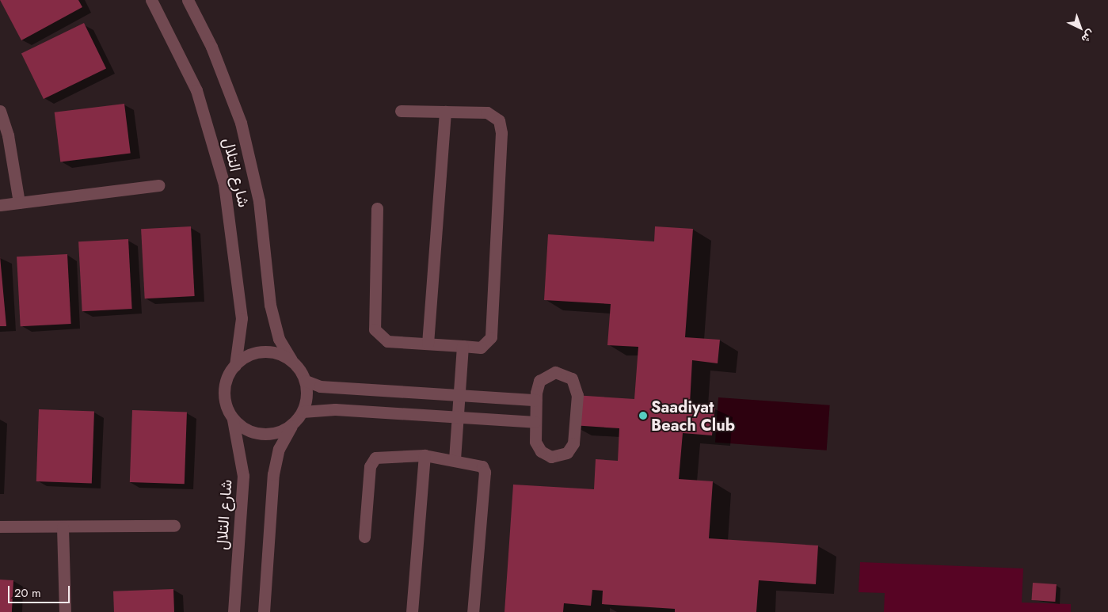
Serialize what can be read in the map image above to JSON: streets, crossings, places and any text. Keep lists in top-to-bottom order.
{
  "streets": {
    "street": ["شارع التلال"]
  },
  "places": ["Saadiyat Beach Club"],
  "scale_bar": "20 m",
  "north": "bottom right"
}
